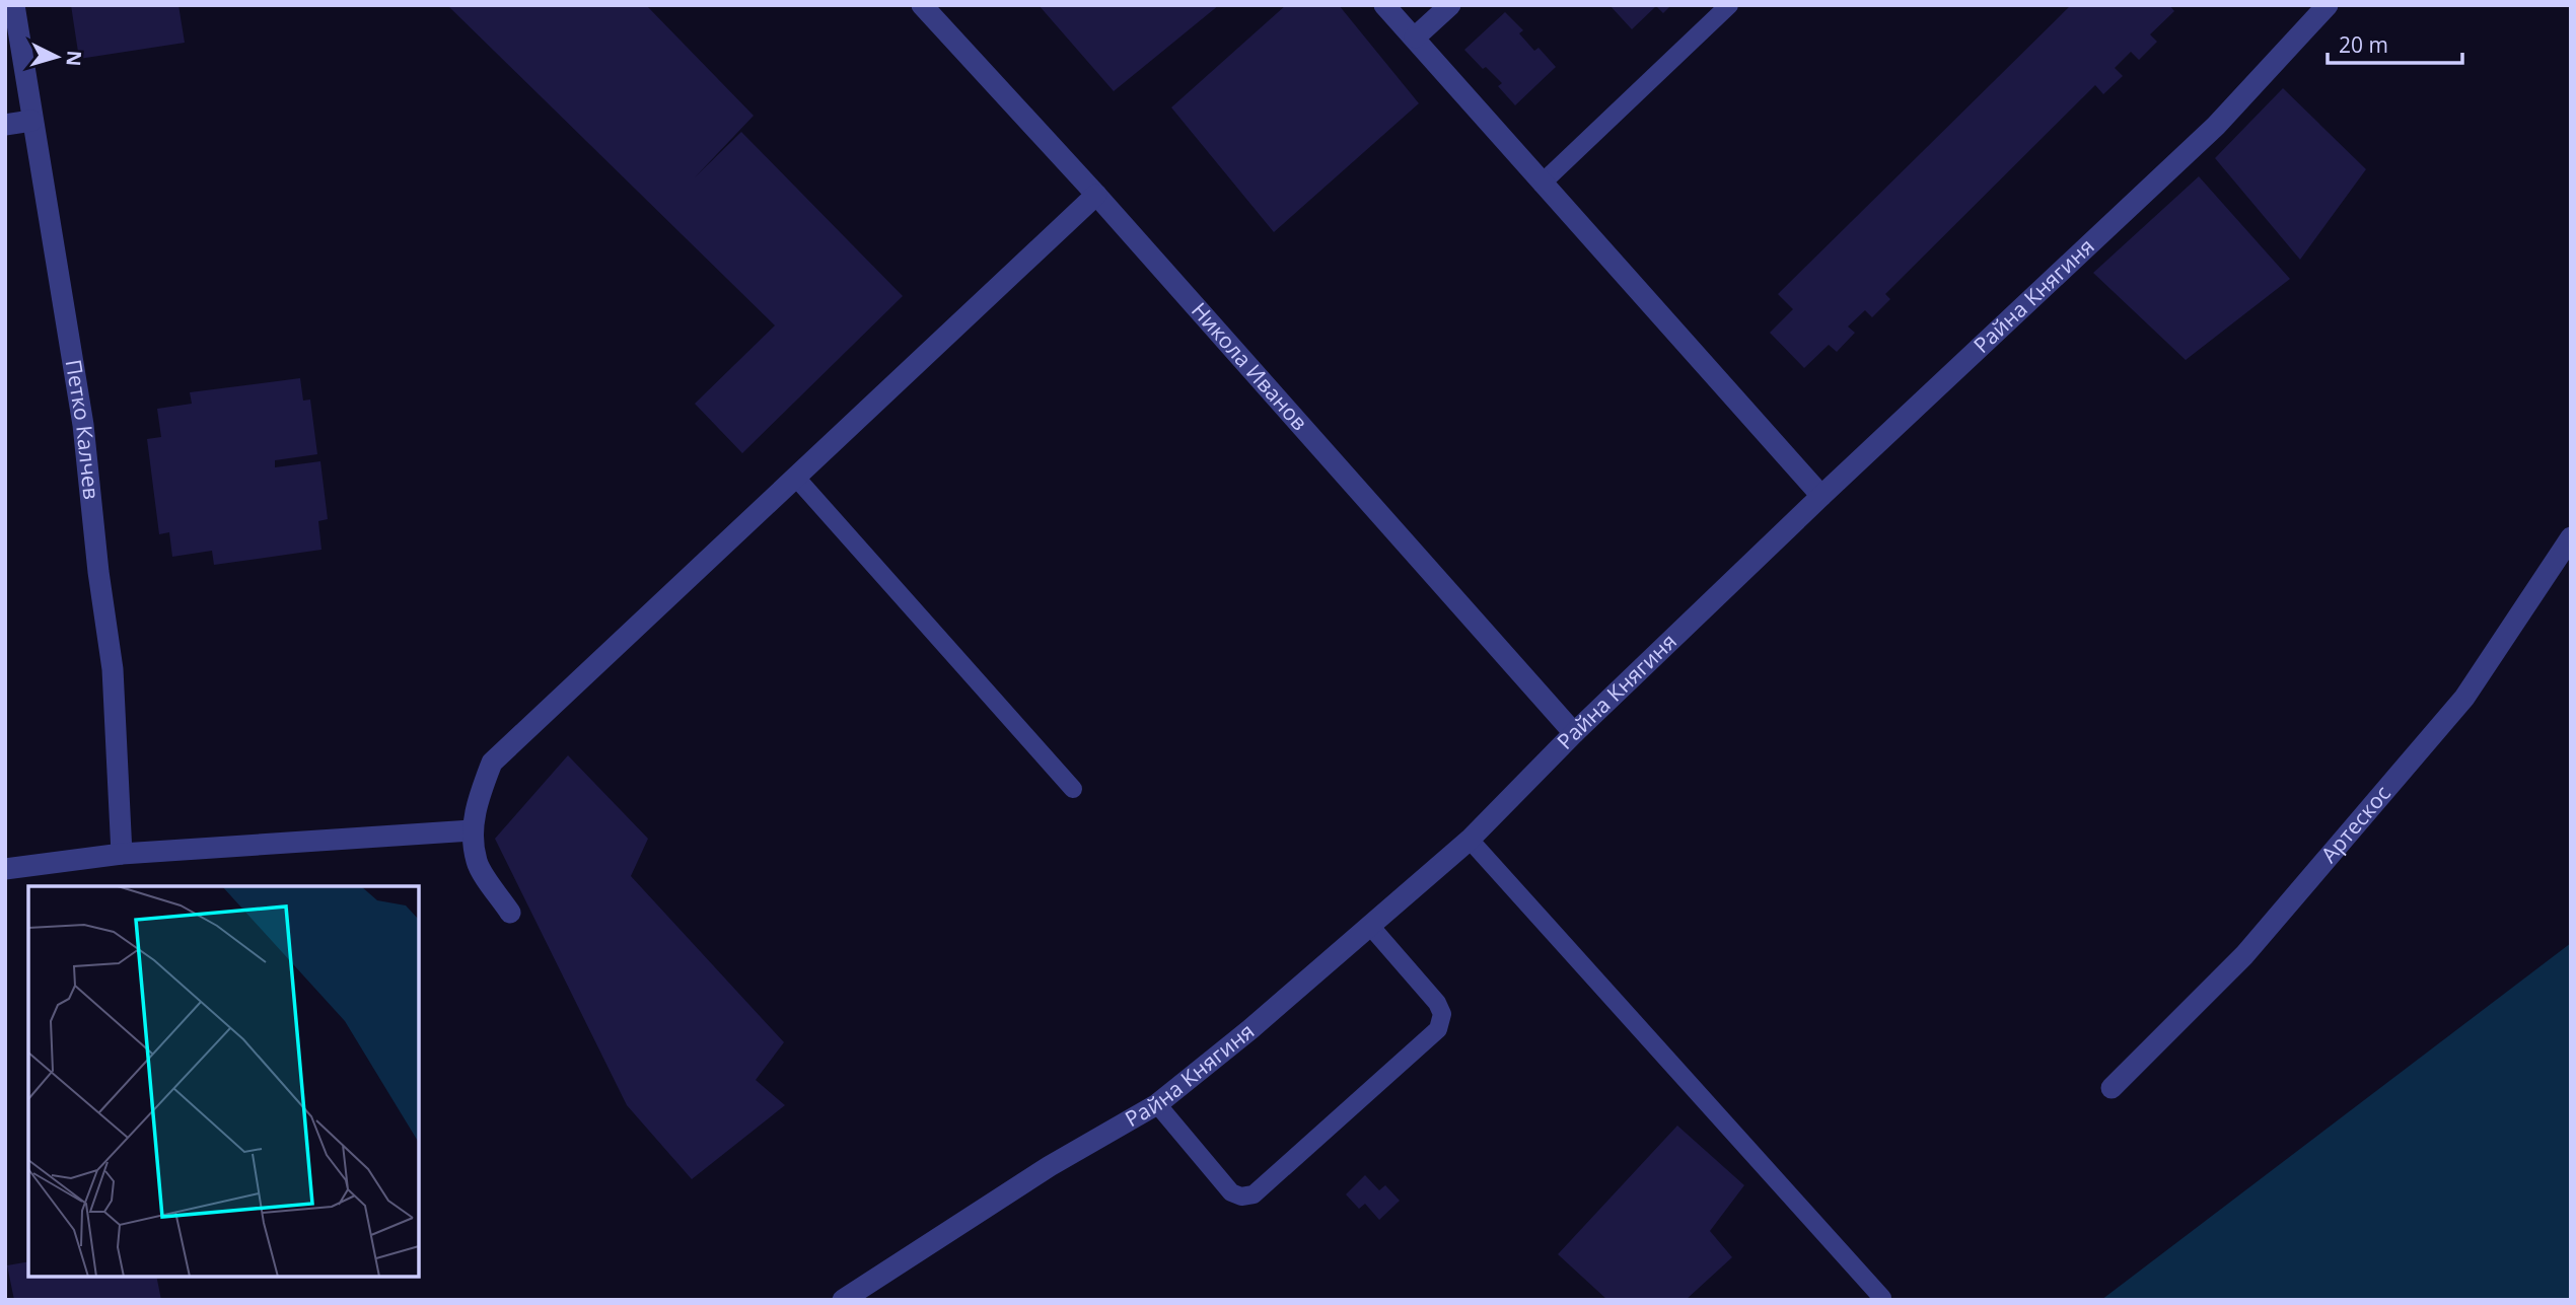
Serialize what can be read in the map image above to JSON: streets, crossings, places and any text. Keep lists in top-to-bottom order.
{
  "streets": {
    "street": [
      "Райна Княгиня",
      "Никола Иванов",
      "Петко Калчев",
      "Артескос"
    ]
  },
  "crossings": [
    ["Райна Княгиня", "Никола Иванов"]
  ],
  "scale_bar": "20 m",
  "north": "right"
}
